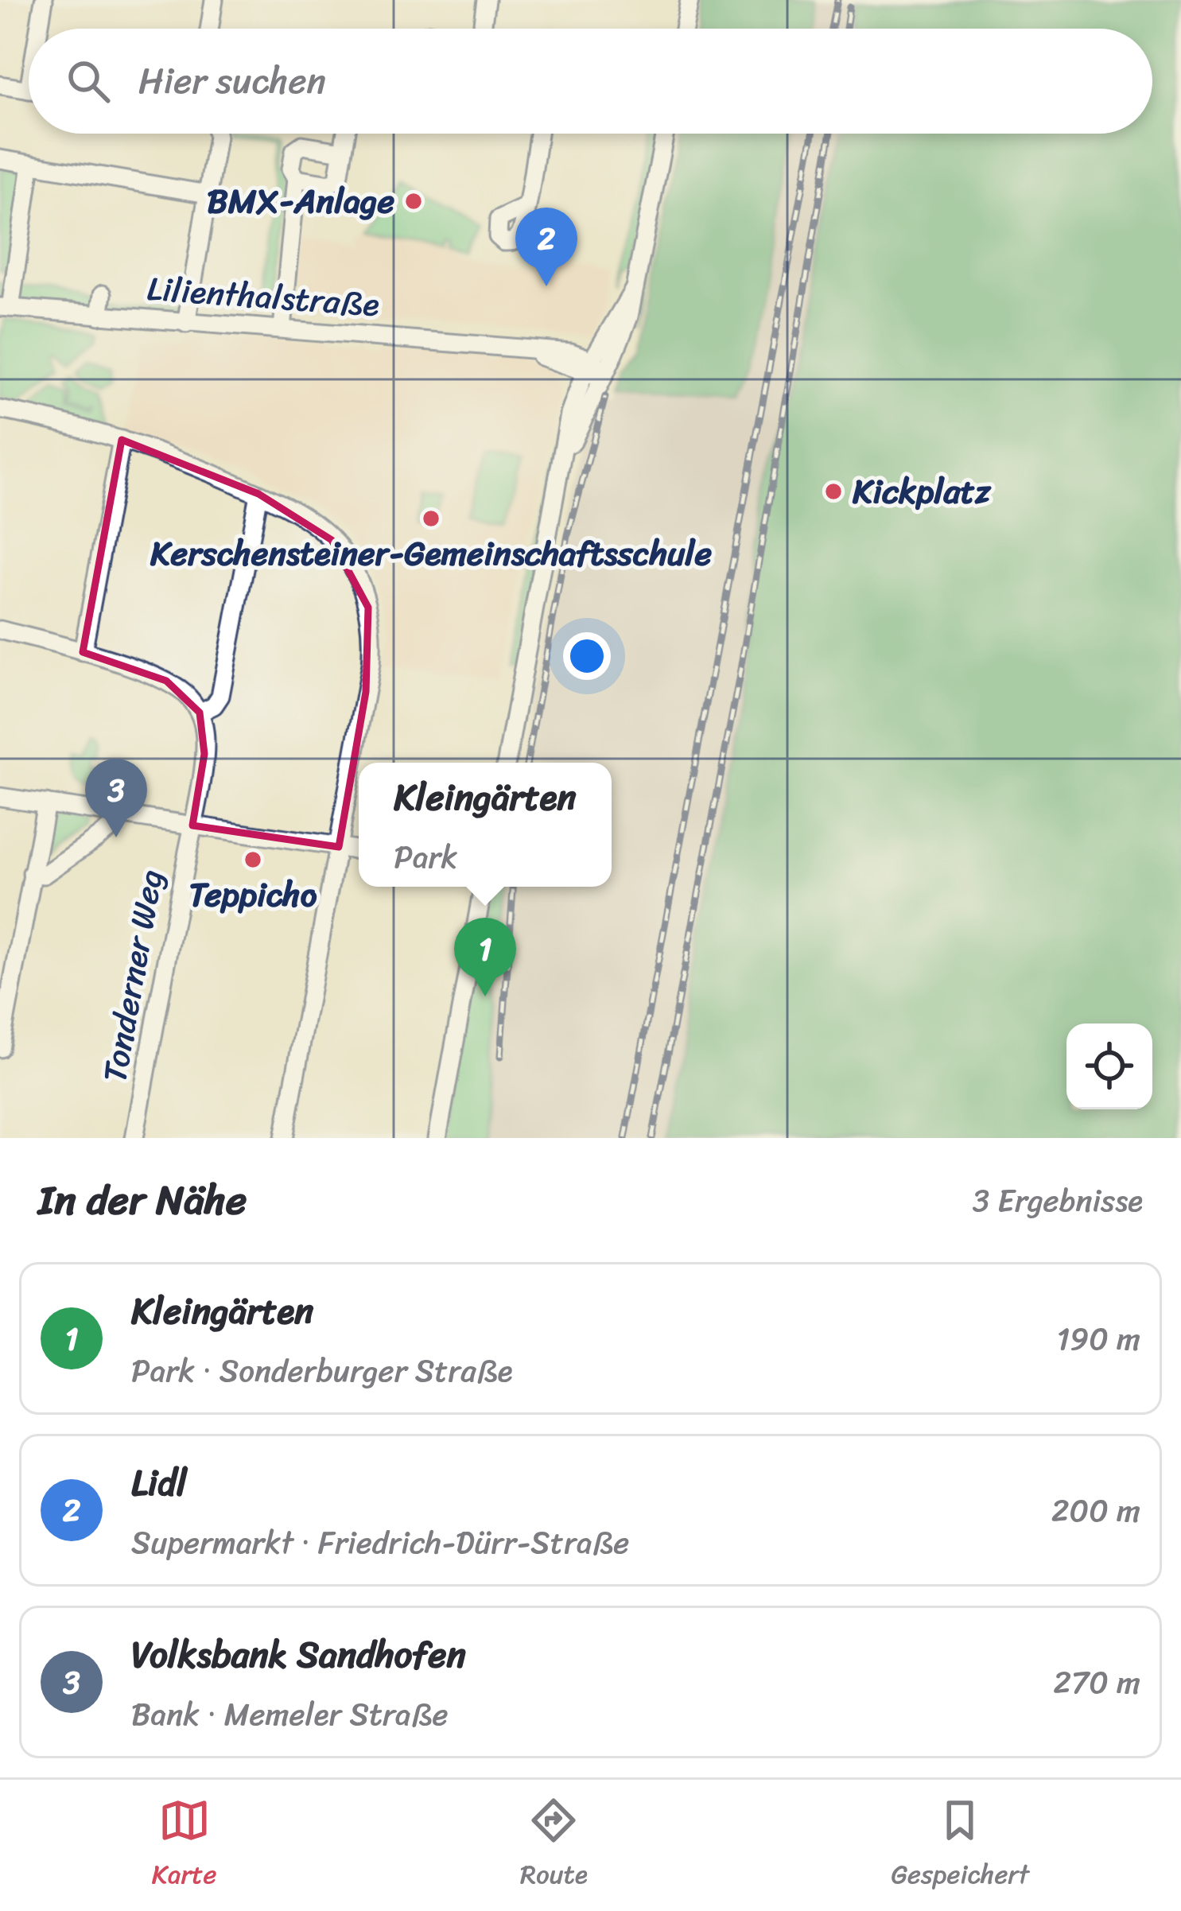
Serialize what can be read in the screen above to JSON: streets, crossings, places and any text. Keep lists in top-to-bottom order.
{
  "streets": {
    "street": ["Lilienthalstraße", "Tonderner Weg"]
  },
  "places": [
    "BMX-Anlage",
    "Kickplatz",
    "Kerschensteiner-Gemeinschaftsschule",
    "Teppicho"
  ],
  "page": {
    "search": "Hier suchen",
    "pins": ["2", "3", "1"],
    "popup": ["Kleingärten", "Park"],
    "heading": ["In der Nähe", "3 Ergebnisse"],
    "list": [
      {
        "mark": "1",
        "name": "Kleingärten",
        "note": "Park · Sonderburger Straße",
        "value": "190 m"
      },
      {
        "mark": "2",
        "name": "Lidl",
        "note": "Supermarkt · Friedrich-Dürr-Straße",
        "value": "200 m"
      },
      {
        "mark": "3",
        "name": "Volksbank Sandhofen",
        "note": "Bank · Memeler Straße",
        "value": "270 m"
      }
    ],
    "nav": ["Karte", "Route", "Gespeichert"]
  }
}
